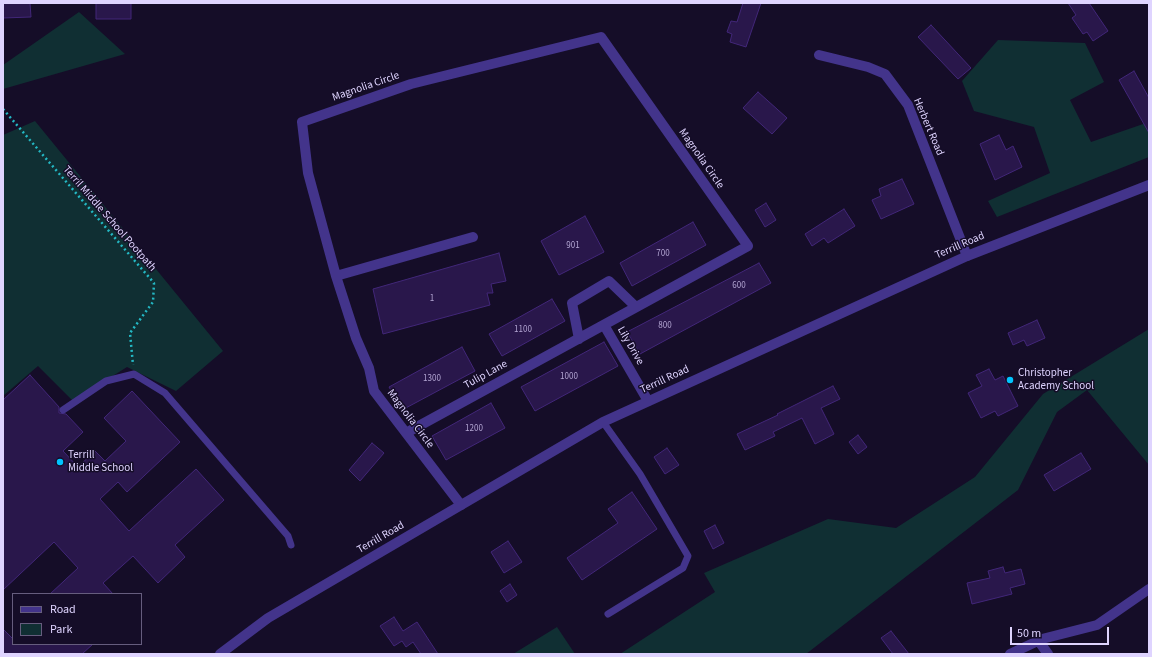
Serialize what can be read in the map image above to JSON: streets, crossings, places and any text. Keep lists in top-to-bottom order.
{
  "streets": {
    "street": [
      "Magnolia Circle",
      "Herbert Road",
      "Terrill Road",
      "Lily Drive",
      "Tulip Lane"
    ],
    "path": ["Terril Middle School Pootpath"]
  },
  "crossings": [
    ["Magnolia Circle", "Terrill Road"],
    ["Magnolia Circle", "Tulip Lane"],
    ["Herbert Road", "Terrill Road"],
    ["Terrill Road", "Lily Drive"],
    ["Lily Drive", "Tulip Lane"]
  ],
  "places": ["Christopher Academy School", "Terrill Middle School"],
  "house_numbers": [
    "901",
    "700",
    "600",
    "1",
    "800",
    "1100",
    "1000",
    "1300",
    "1200"
  ],
  "legend": ["Road", "Park"],
  "scale_bar": "50 m"
}
